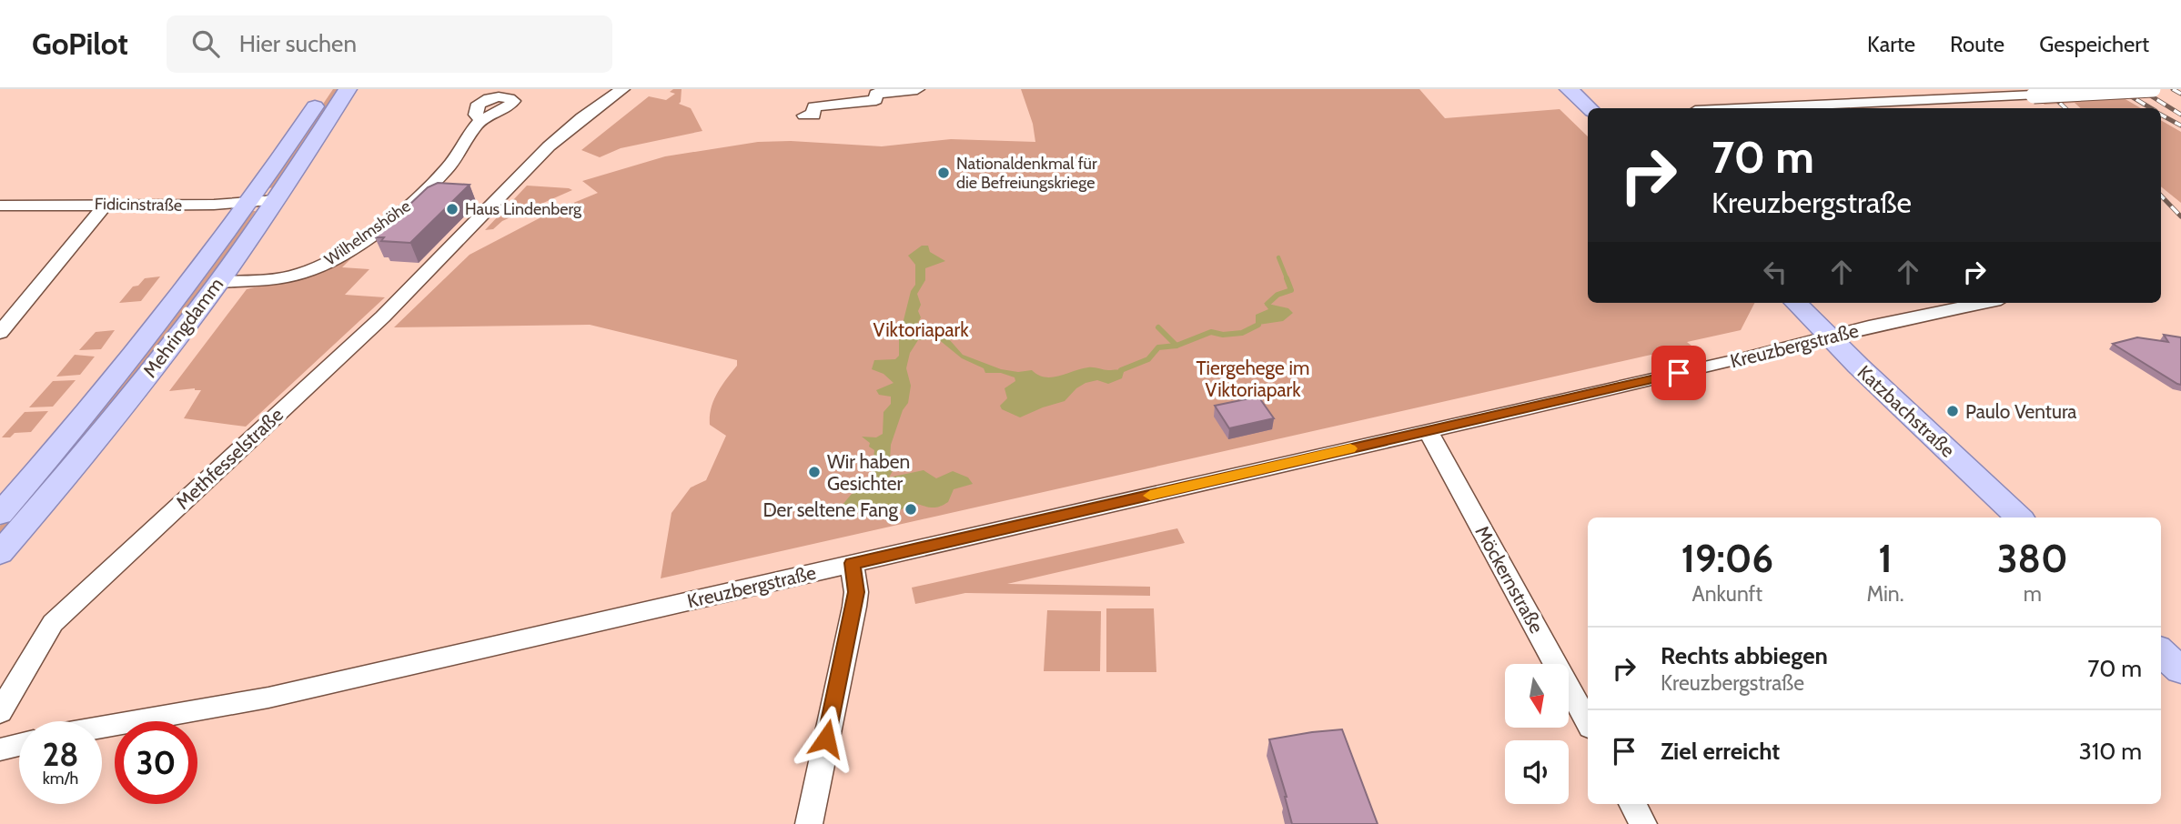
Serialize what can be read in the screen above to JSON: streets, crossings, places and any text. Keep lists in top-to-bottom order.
{
  "streets": {
    "main road": ["Mehringdamm", "Katzbachstraße"],
    "street": [
      "Fidicinstraße",
      "Wilhelmshöhe",
      "Kreuzbergstraße",
      "Methfesselstraße",
      "Möckernstraße"
    ]
  },
  "crossings": [
    ["Fidicinstraße", "Mehringdamm"],
    ["Wilhelmshöhe", "Mehringdamm"],
    ["Kreuzbergstraße", "Katzbachstraße"],
    ["Kreuzbergstraße", "Möckernstraße"]
  ],
  "parks": ["Viktoriapark", "Tiergehege im Viktoriapark"],
  "places": [
    "Nationaldenkmal für die Befreiungskriege",
    "Haus Lindenberg",
    "Paulo Ventura",
    "Wir haben Gesichter",
    "Der seltene Fang"
  ],
  "north": "bottom",
  "page": {
    "header": "GoPilot",
    "search": "Hier suchen",
    "nav": ["Karte", "Route", "Gespeichert"],
    "turn": ["70 m", "Kreuzbergstraße"],
    "eta": [
      "19:06",
      "Ankunft",
      "1",
      "Min.",
      "380",
      "m"
    ],
    "list": [
      {
        "name": "Rechts abbiegen",
        "note": "Kreuzbergstraße",
        "value": "70 m"
      },
      {
        "name": "Ziel erreicht",
        "value": "310 m"
      }
    ],
    "speed": "28 km/h",
    "limit": "30"
  }
}
